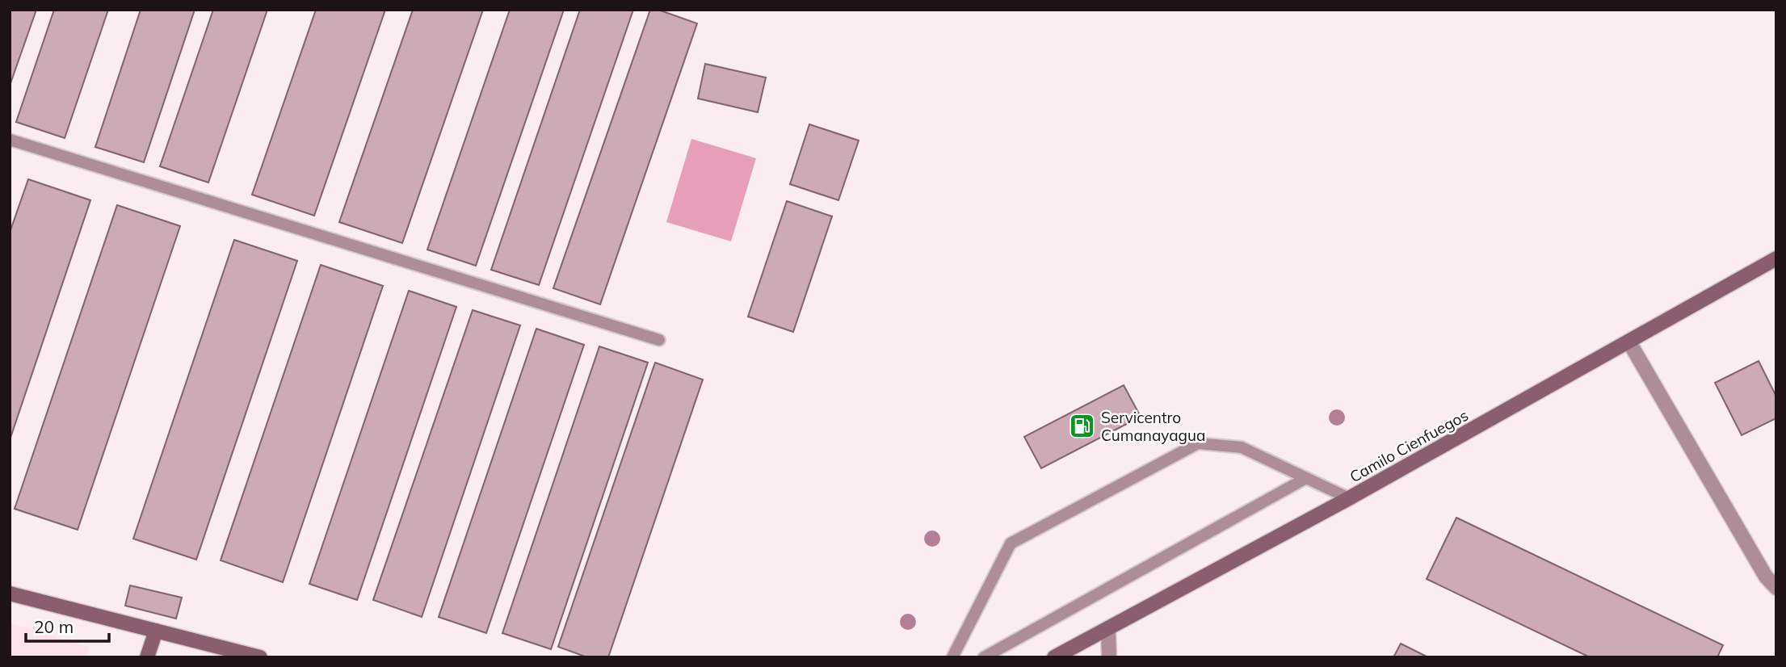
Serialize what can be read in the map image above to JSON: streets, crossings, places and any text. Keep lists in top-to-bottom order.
{
  "streets": {
    "main road": ["Camilo Cienfuegos"]
  },
  "places": {
    "fuel station": ["Servicentro Cumanayagua"]
  },
  "scale_bar": "20 m"
}
